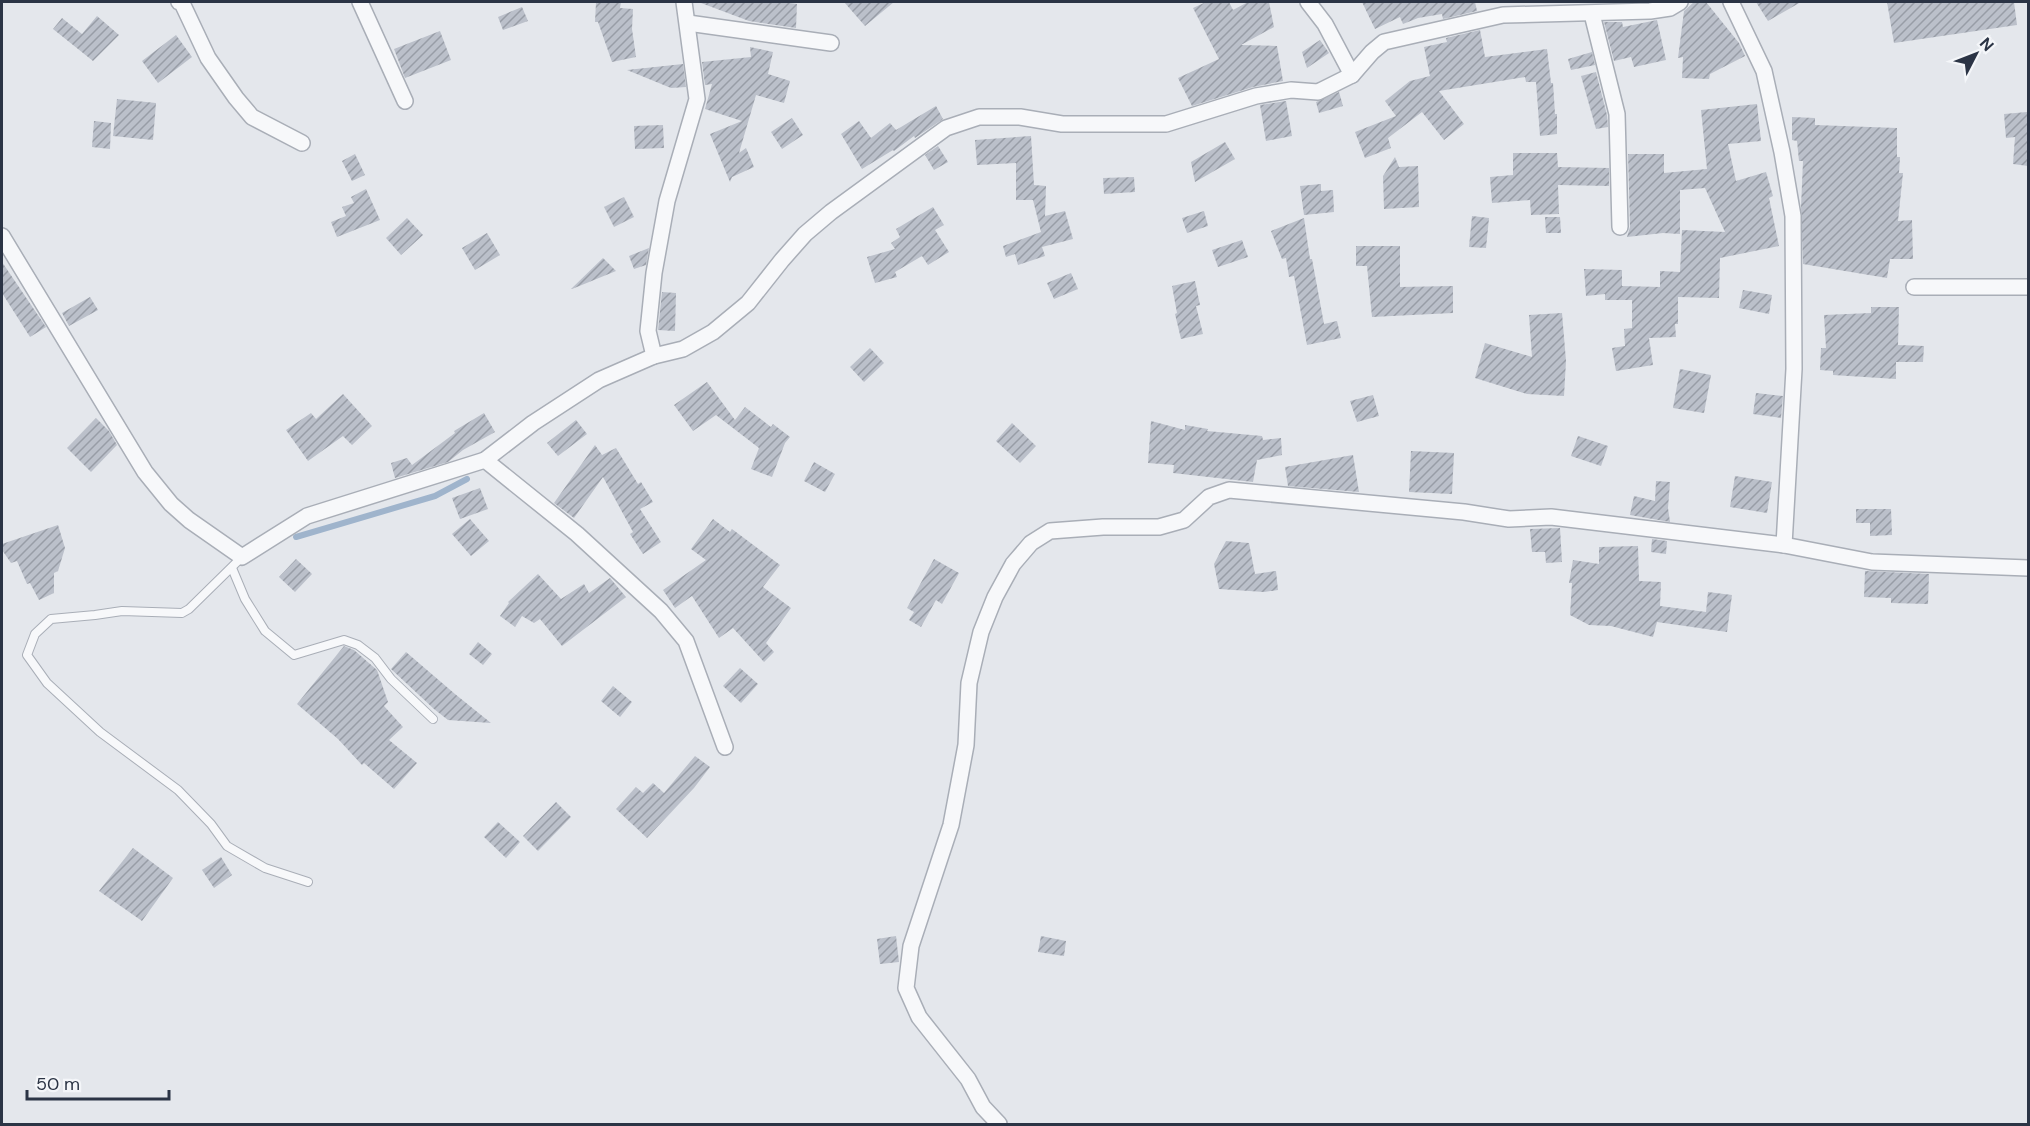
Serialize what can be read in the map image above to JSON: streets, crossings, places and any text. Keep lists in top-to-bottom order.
{
  "scale_bar": "50 m",
  "north": "top right"
}
